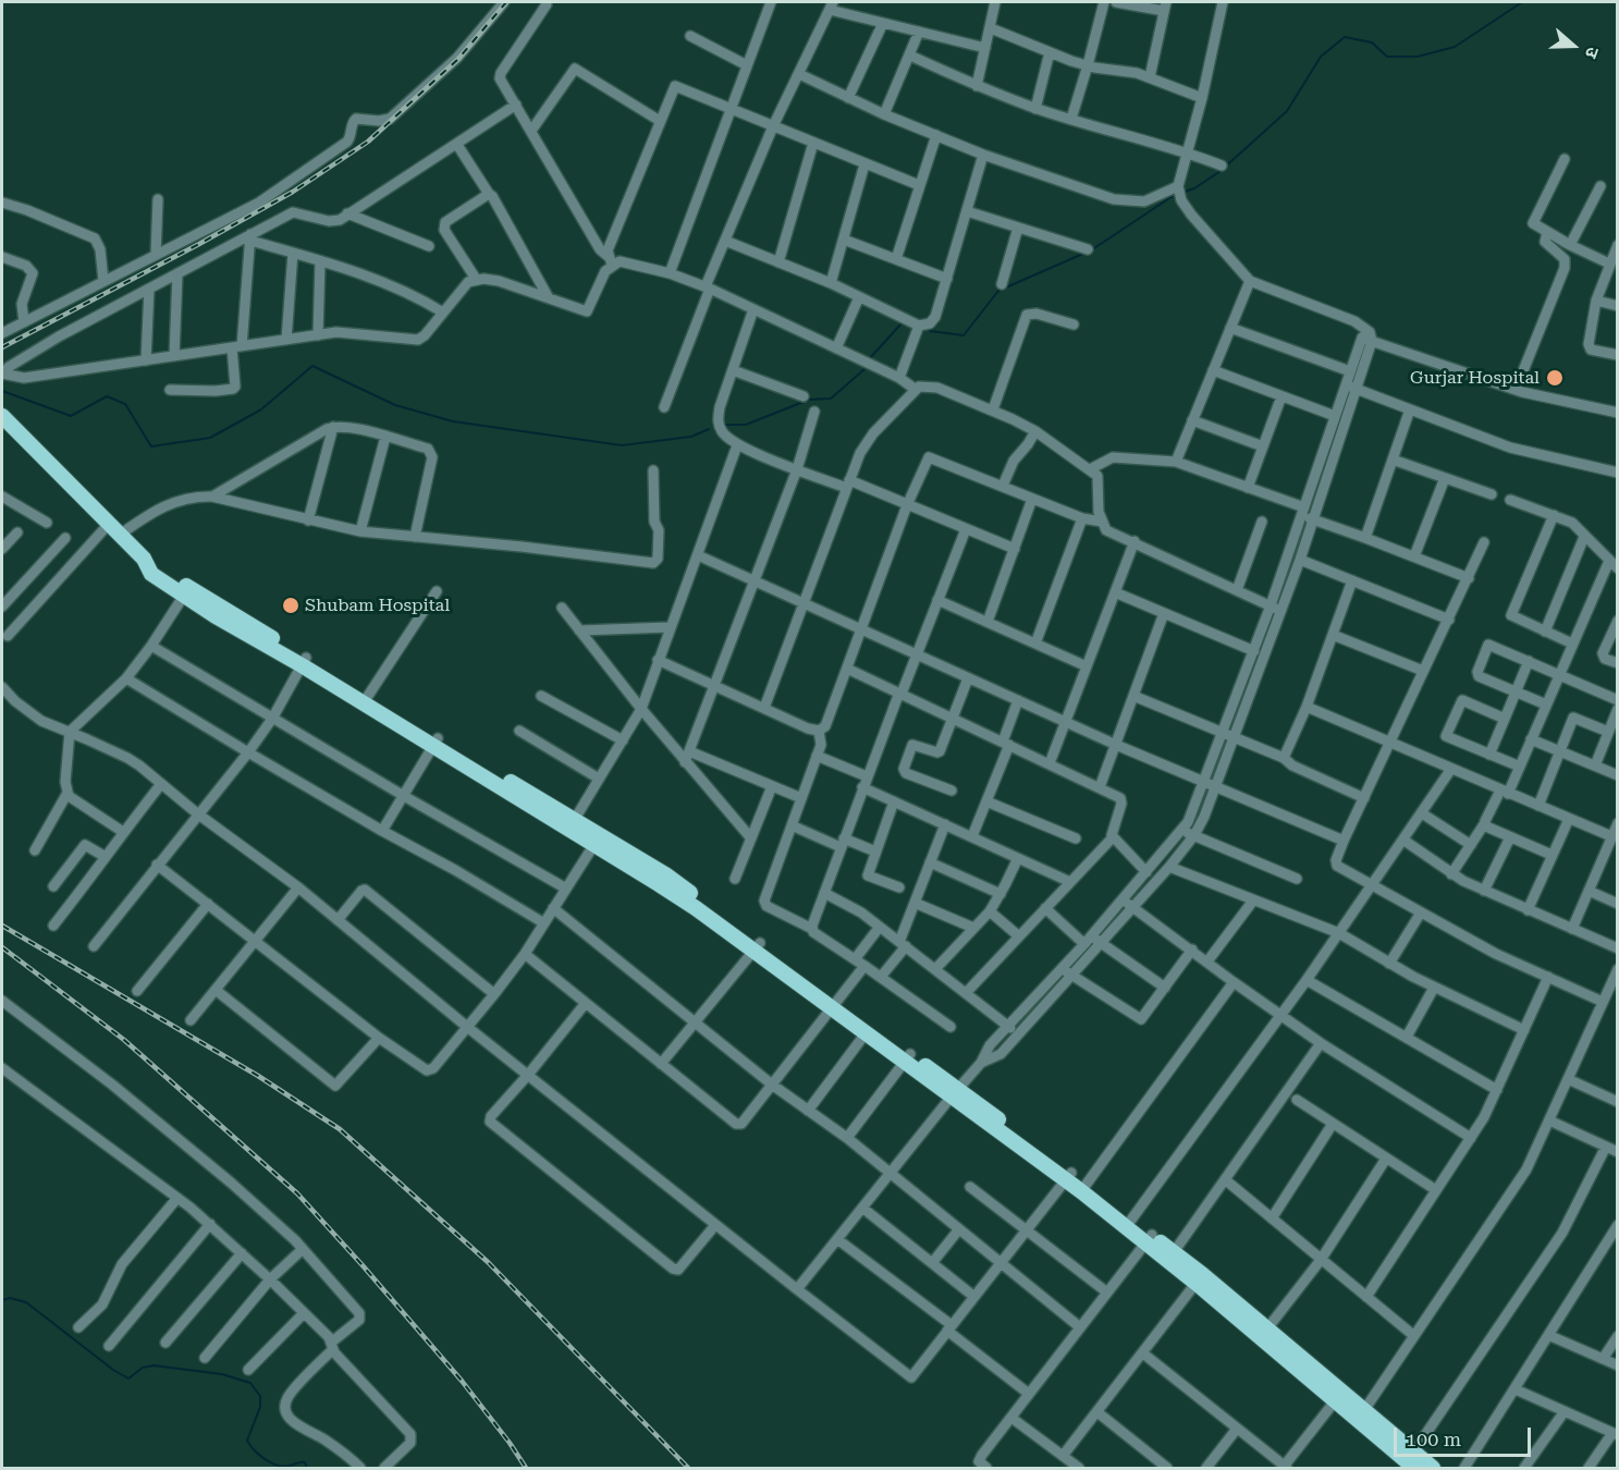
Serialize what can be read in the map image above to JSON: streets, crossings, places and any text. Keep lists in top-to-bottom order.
{
  "places": ["Gurjar Hospital", "Shubam Hospital"],
  "scale_bar": "100 m",
  "north": "right"
}
